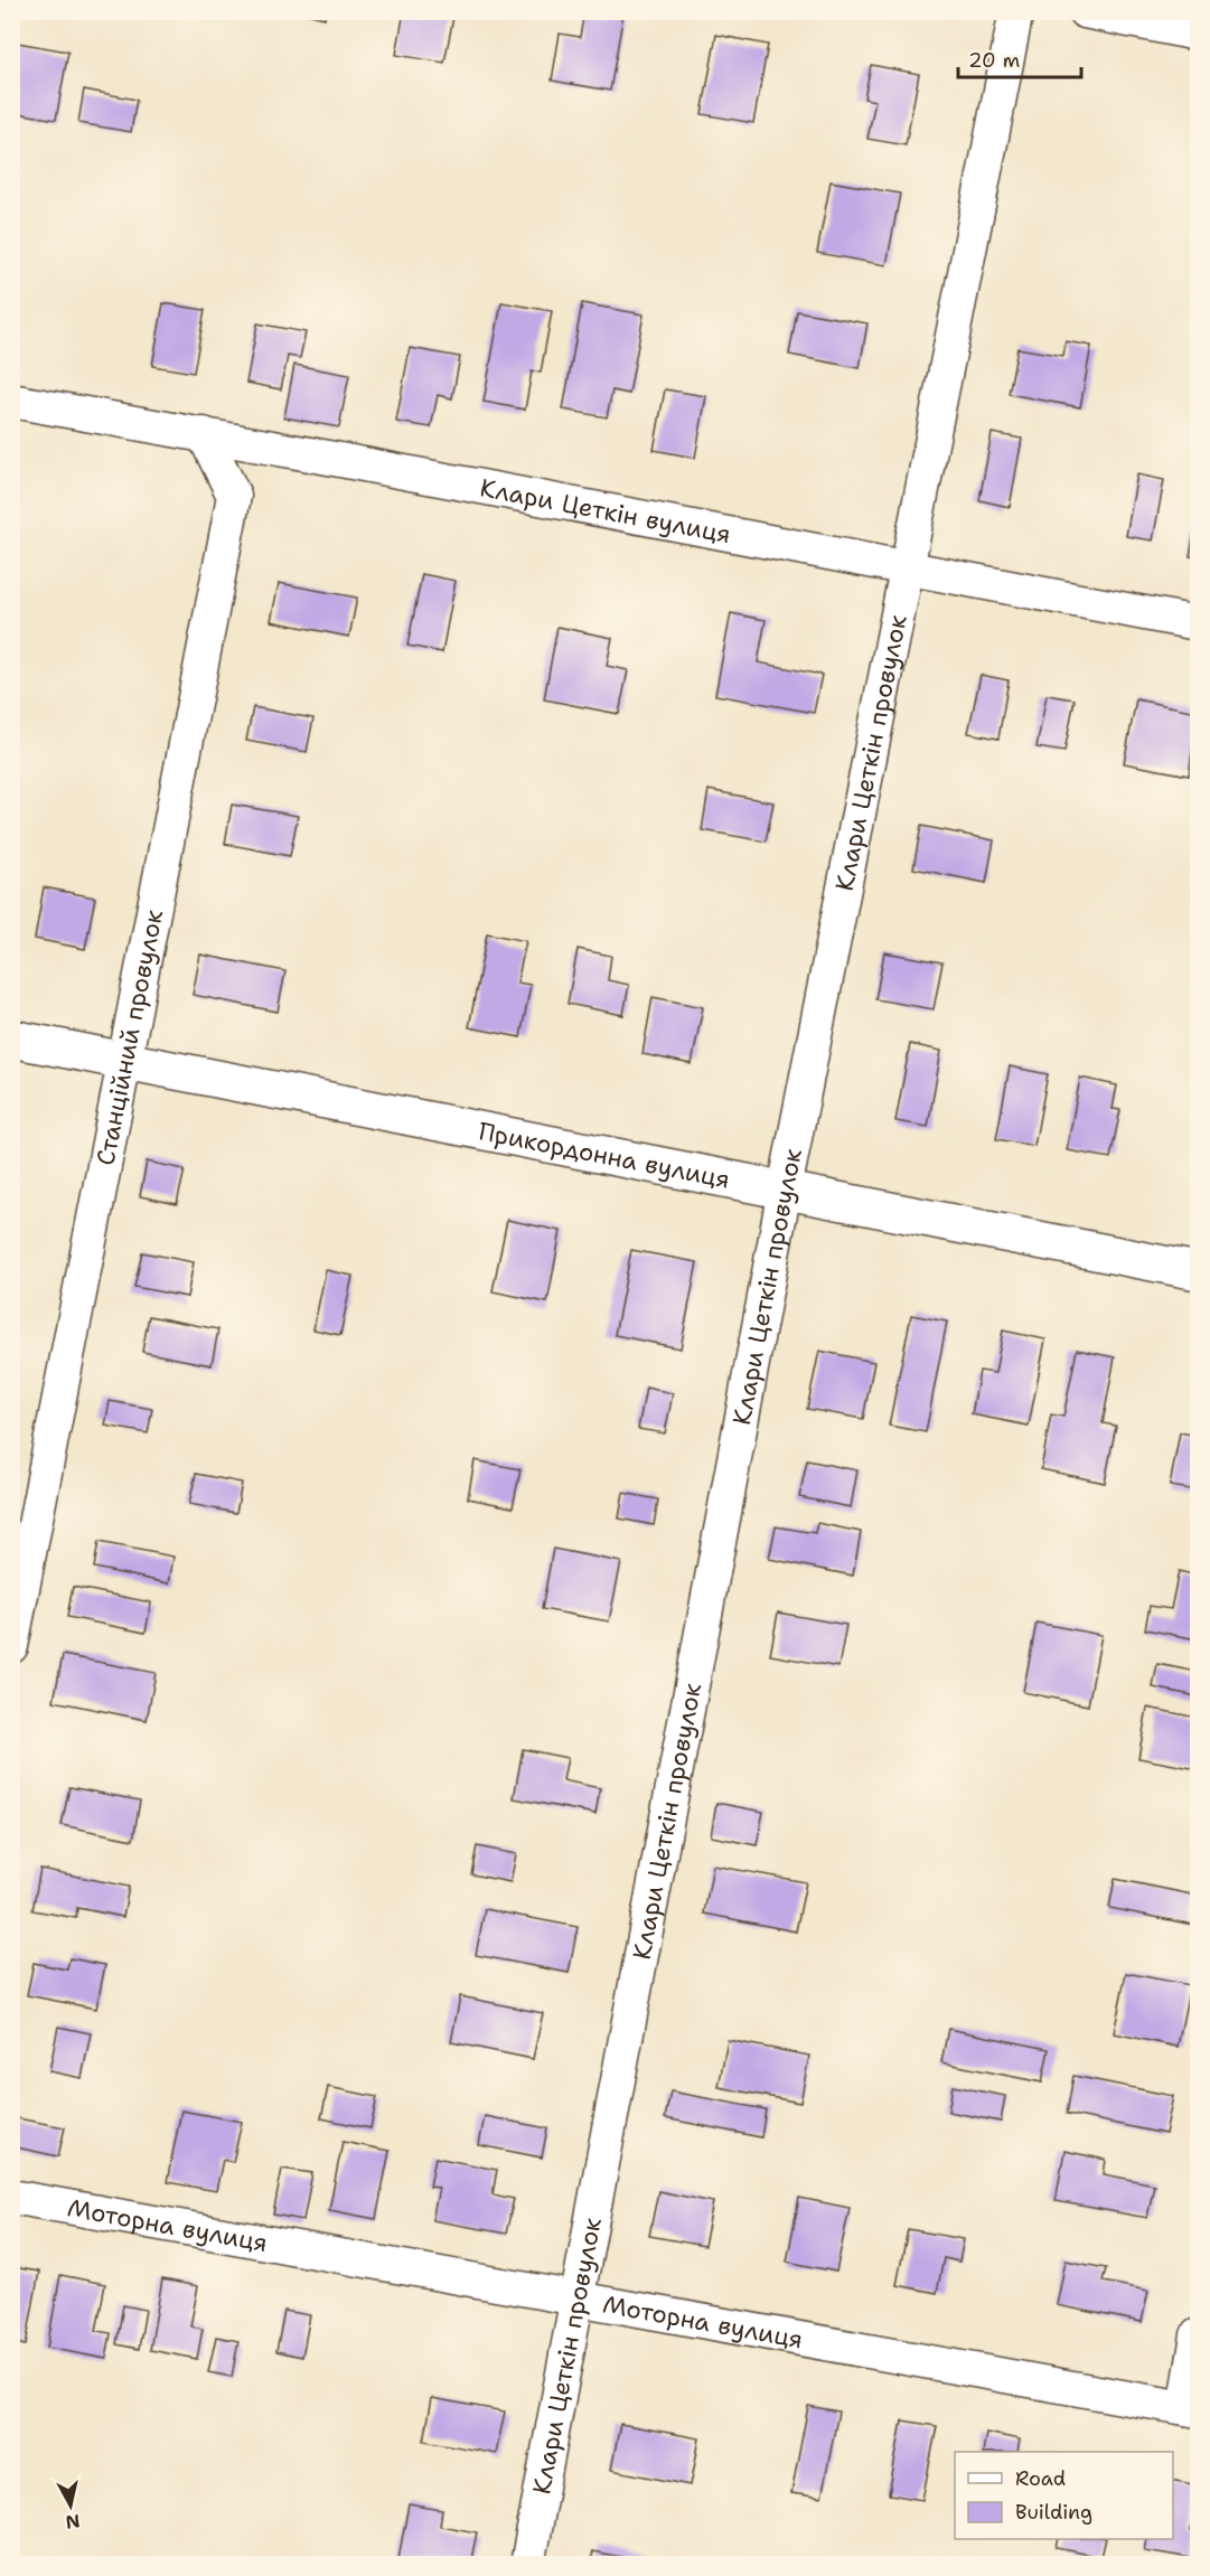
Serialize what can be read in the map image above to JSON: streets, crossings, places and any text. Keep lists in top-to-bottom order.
{
  "streets": {
    "street": [
      "Клари Цеткін вулиця",
      "Клари Цеткін провулок",
      "Станційний провулок",
      "Прикордонна вулиця",
      "Моторна вулиця"
    ]
  },
  "crossings": [
    ["Клари Цеткін вулиця", "Клари Цеткін провулок"],
    ["Клари Цеткін вулиця", "Станційний провулок"],
    ["Клари Цеткін провулок", "Прикордонна вулиця"],
    ["Клари Цеткін провулок", "Моторна вулиця"],
    ["Станційний провулок", "Прикордонна вулиця"]
  ],
  "legend": ["Road", "Building"],
  "scale_bar": "20 m",
  "north": "bottom"
}
